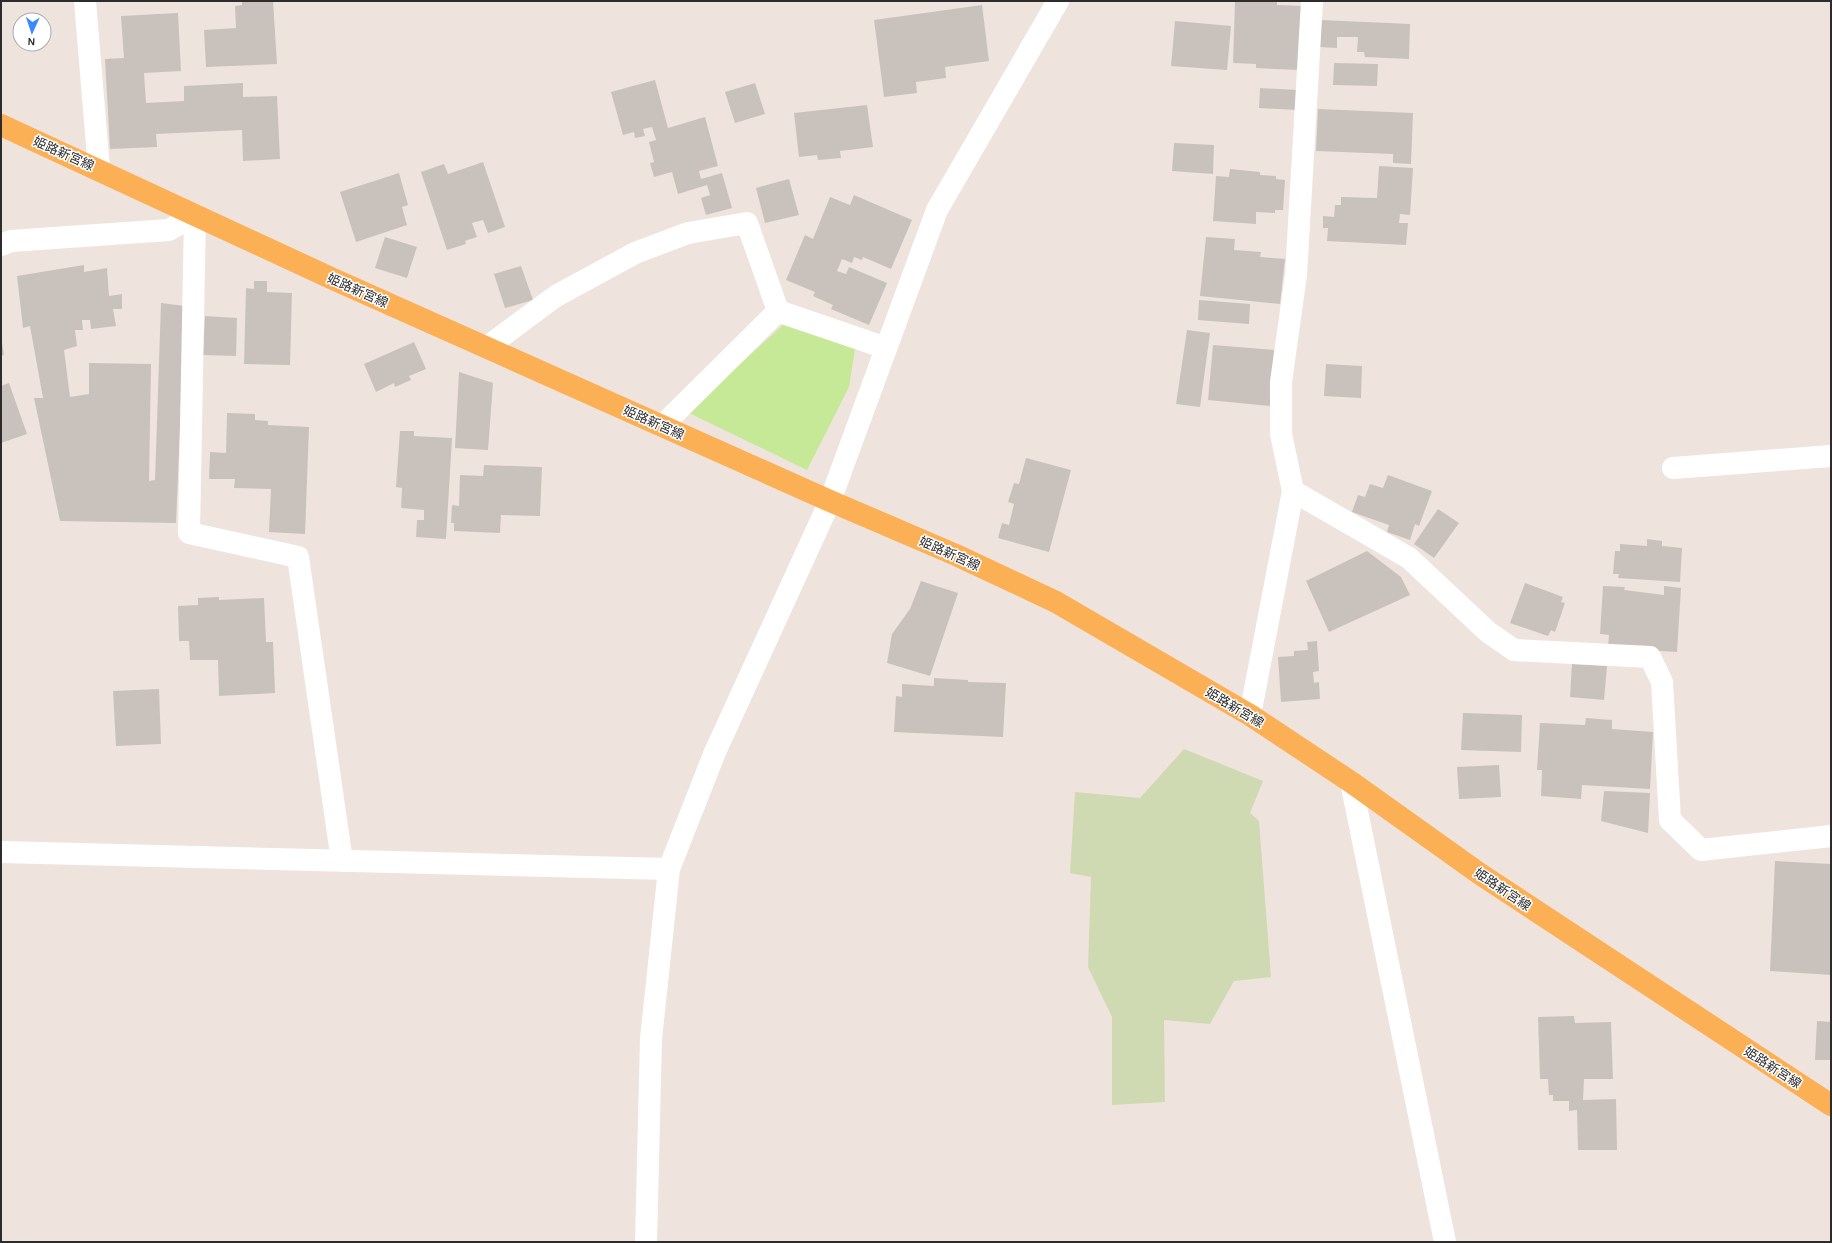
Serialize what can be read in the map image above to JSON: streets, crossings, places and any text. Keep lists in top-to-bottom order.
{
  "streets": {
    "main road": ["姫路新宮線"]
  },
  "north": "bottom"
}
